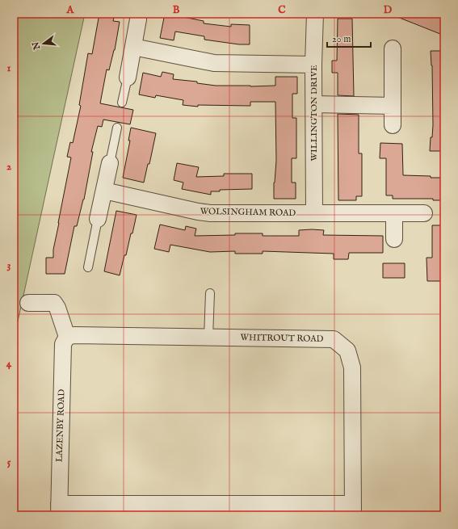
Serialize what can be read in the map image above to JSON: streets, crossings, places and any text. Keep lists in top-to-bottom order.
{
  "streets": {
    "street": [
      "WILLINGTON DRIVE",
      "WOLSINGHAM ROAD",
      "WHITROUT ROAD",
      "LAZENBY ROAD"
    ]
  },
  "crossings": [
    ["WILLINGTON DRIVE", "WOLSINGHAM ROAD"],
    ["WHITROUT ROAD", "LAZENBY ROAD"]
  ],
  "scale_bar": "20 m",
  "north": "left",
  "grid": {
    "columns": [
      "A",
      "B",
      "C",
      "D"
    ],
    "rows": [
      "1",
      "2",
      "3",
      "4",
      "5"
    ]
  }
}
